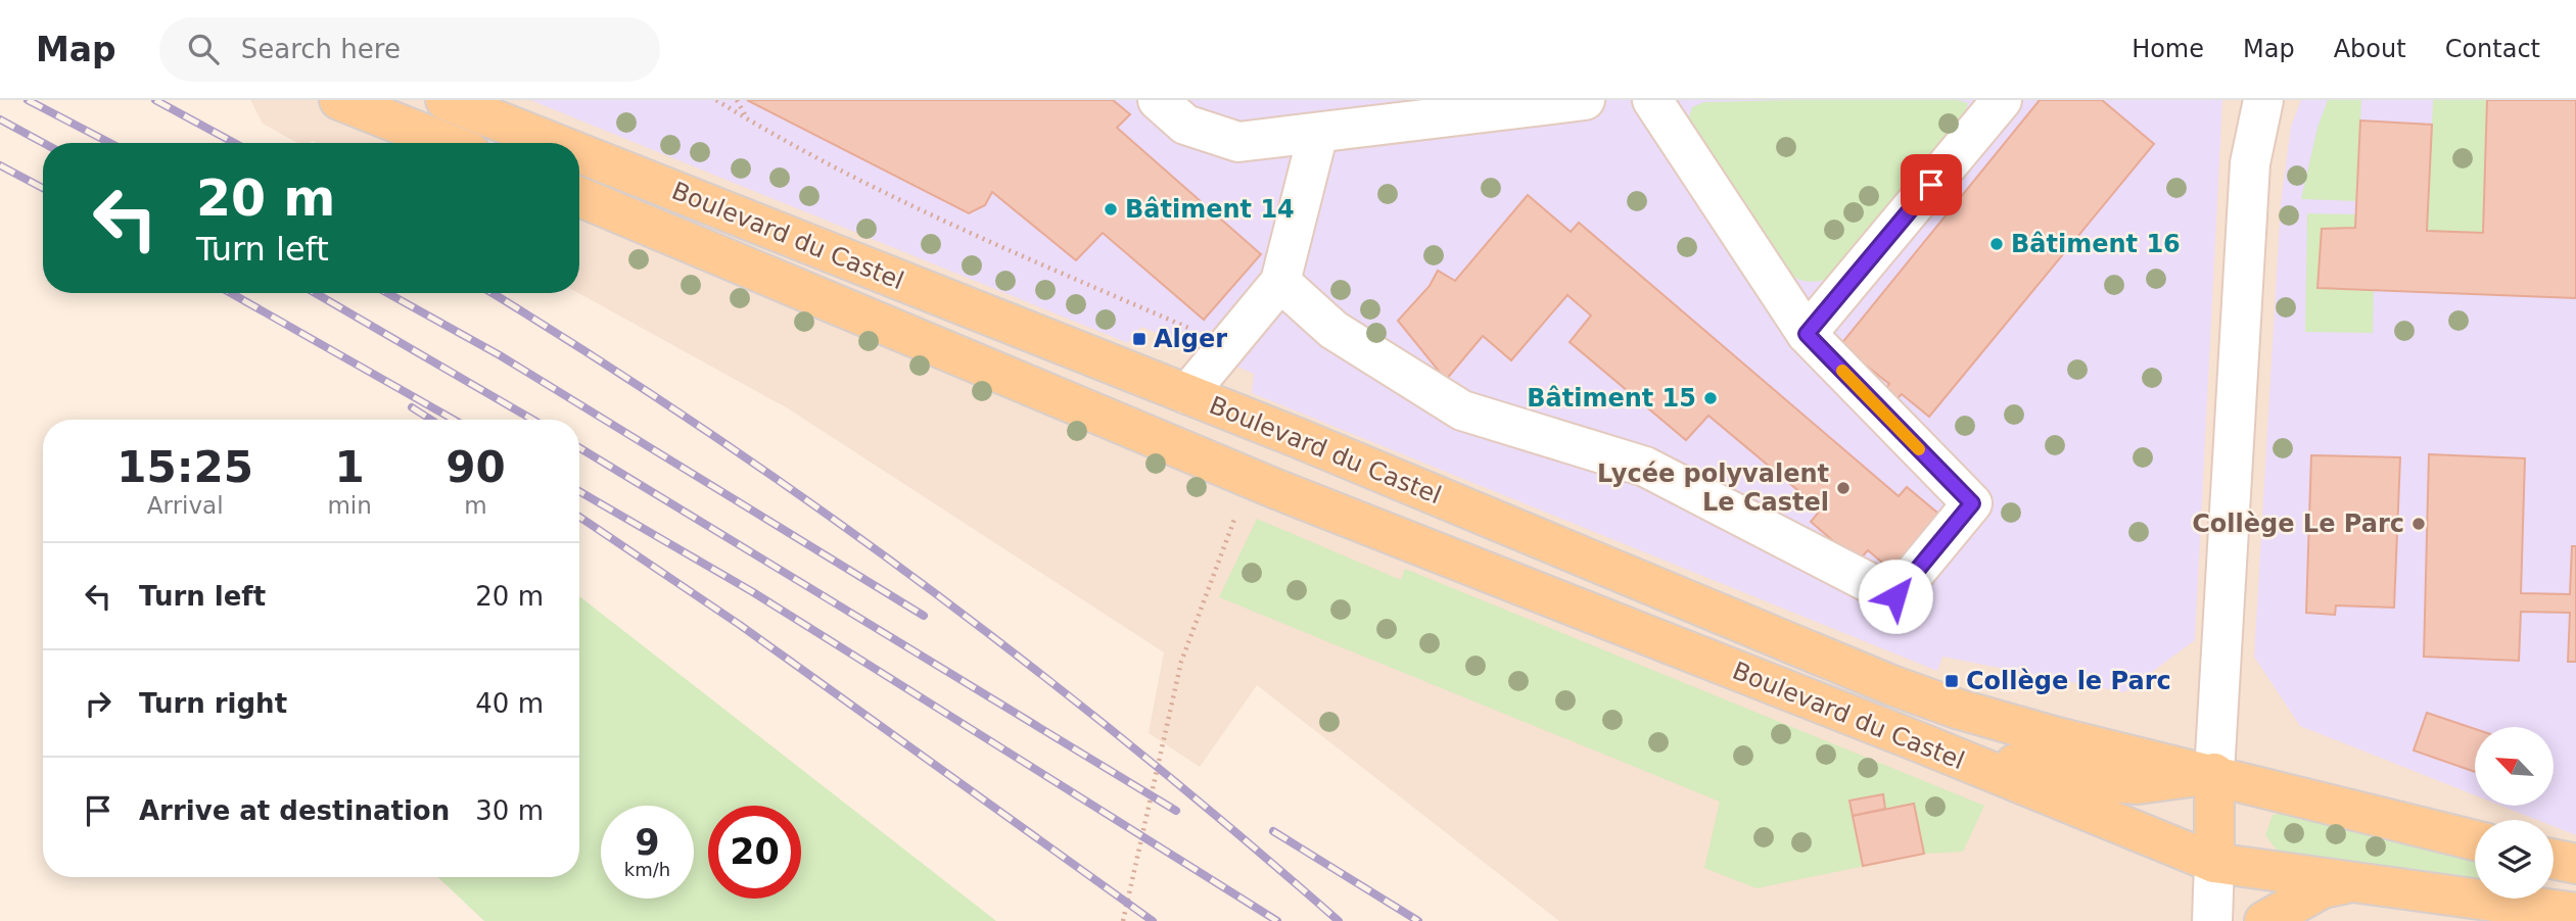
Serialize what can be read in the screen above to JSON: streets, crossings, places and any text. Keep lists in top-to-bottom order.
{
  "streets": {
    "main road": ["Boulevard du Castel"]
  },
  "places": {
    "other": [
      "Bâtiment 14",
      "Bâtiment 16",
      "Bâtiment 15",
      "Lycée polyvalent Le Castel",
      "Collège Le Parc"
    ],
    "transit": ["Alger", "Collège le Parc"]
  },
  "north": "top left",
  "page": {
    "header": "Map",
    "search": "Search here",
    "nav": [
      "Home",
      "Map",
      "About",
      "Contact"
    ],
    "turn": ["20 m", "Turn left"],
    "eta": [
      "15:25",
      "Arrival",
      "1",
      "min",
      "90",
      "m"
    ],
    "list": [
      {
        "name": "Turn left",
        "value": "20 m"
      },
      {
        "name": "Turn right",
        "value": "40 m"
      },
      {
        "name": "Arrive at destination",
        "value": "30 m"
      }
    ],
    "speed": "9 km/h",
    "limit": "20"
  }
}
